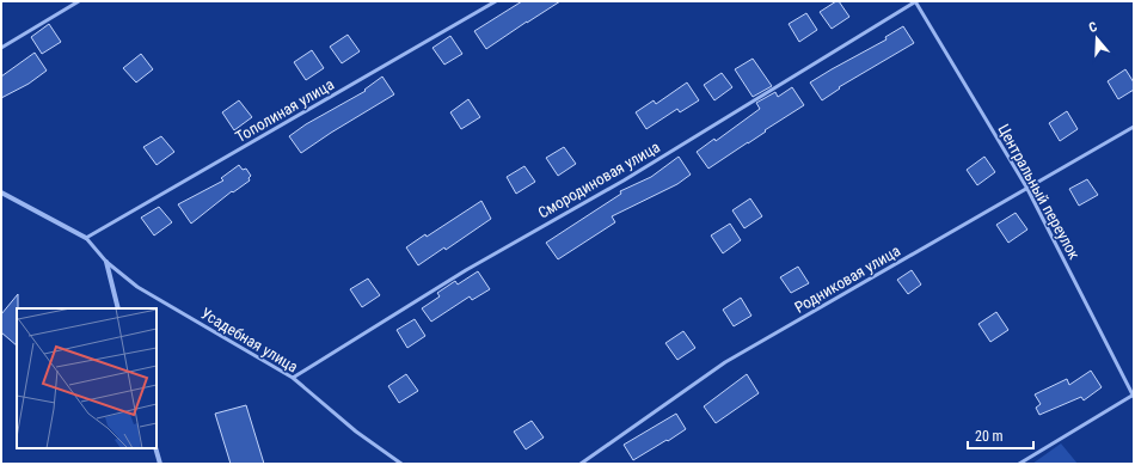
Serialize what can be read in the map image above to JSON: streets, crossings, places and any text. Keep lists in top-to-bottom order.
{
  "streets": {
    "lane": [
      "Тополиная улица",
      "Смородиновая улица",
      "Центральный переулок",
      "Родниковая улица",
      "Усадебная улица"
    ]
  },
  "crossings": [
    ["Тополиная улица", "Усадебная улица"],
    ["Смородиновая улица", "Центральный переулок"],
    ["Смородиновая улица", "Усадебная улица"],
    ["Центральный переулок", "Родниковая улица"]
  ],
  "scale_bar": "20 m",
  "north": "top"
}
